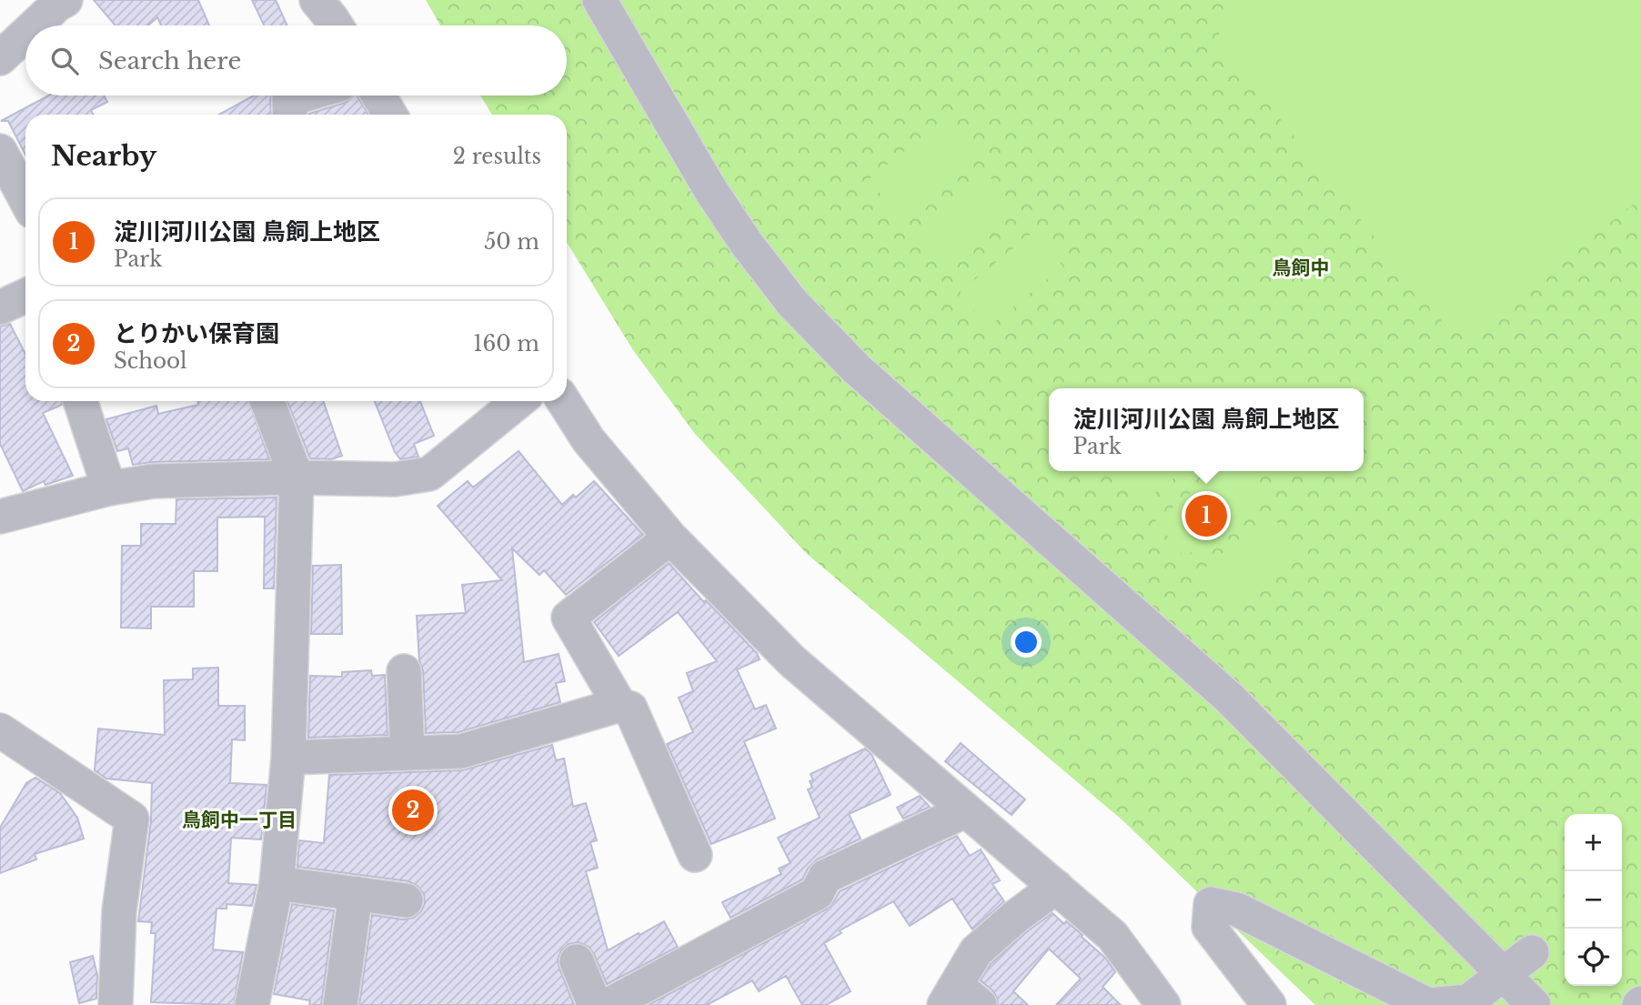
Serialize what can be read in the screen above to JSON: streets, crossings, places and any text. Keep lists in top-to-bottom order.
{
  "districts": ["鳥飼中", "鳥飼中一丁目"],
  "page": {
    "search": "Search here",
    "heading": ["Nearby", "2 results"],
    "list": [
      {
        "mark": "1",
        "name": "淀川河川公園 鳥飼上地区",
        "note": "Park",
        "value": "50 m"
      },
      {
        "mark": "2",
        "name": "とりかい保育園",
        "note": "School",
        "value": "160 m"
      }
    ],
    "popup": ["淀川河川公園 鳥飼上地区", "Park"],
    "pins": ["1", "2"],
    "map_buttons": ["+", "−"]
  }
}
